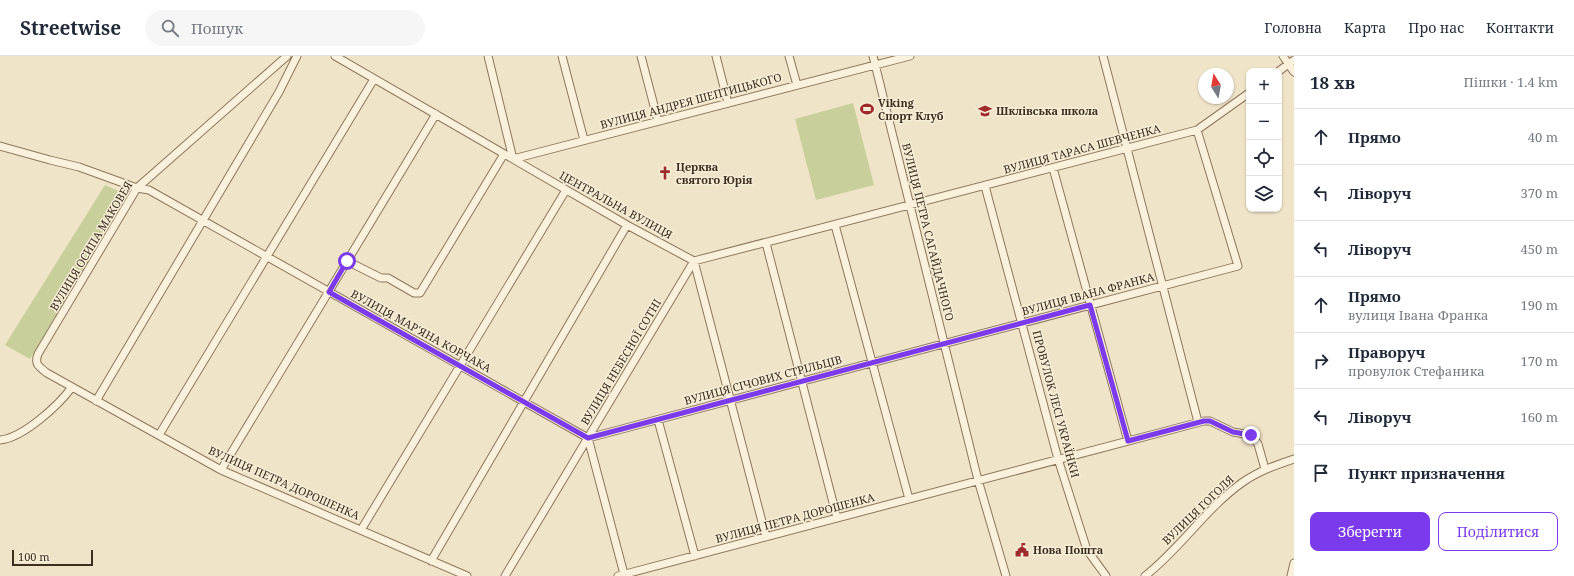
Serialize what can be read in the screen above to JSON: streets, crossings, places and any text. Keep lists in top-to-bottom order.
{
  "streets": {
    "street": [
      "ВУЛИЦЯ АНДРЕЯ ШЕПТИЦЬКОГО",
      "ВУЛИЦЯ ТАРАСА ШЕВЧЕНКА",
      "ЦЕНТРАЛЬНА ВУЛИЦЯ",
      "ВУЛИЦЯ ПЕТРА САГАЙДАЧНОГО",
      "ВУЛИЦЯ ОСИПА МАКОВЕЯ",
      "ВУЛИЦЯ ІВАНА ФРАНКА",
      "ВУЛИЦЯ МАР'ЯНА КОРЧАКА",
      "ВУЛИЦЯ НЕБЕСНОЇ СОТНІ",
      "ВУЛИЦЯ СІЧОВИХ СТРІЛЬЦІВ",
      "ПРОВУЛОК ЛЕСІ УКРАЇНКИ",
      "ВУЛИЦЯ ПЕТРА ДОРОШЕНКА",
      "ВУЛИЦЯ ГОГОЛЯ"
    ]
  },
  "crossings": [
    ["ВУЛИЦЯ АНДРЕЯ ШЕПТИЦЬКОГО", "ЦЕНТРАЛЬНА ВУЛИЦЯ"],
    ["ВУЛИЦЯ АНДРЕЯ ШЕПТИЦЬКОГО", "ВУЛИЦЯ ПЕТРА САГАЙДАЧНОГО"],
    ["ВУЛИЦЯ ТАРАСА ШЕВЧЕНКА", "ВУЛИЦЯ ПЕТРА САГАЙДАЧНОГО"],
    ["ВУЛИЦЯ ТАРАСА ШЕВЧЕНКА", "ВУЛИЦЯ ІВАНА ФРАНКА"],
    ["ВУЛИЦЯ ТАРАСА ШЕВЧЕНКА", "ПРОВУЛОК ЛЕСІ УКРАЇНКИ"],
    ["ЦЕНТРАЛЬНА ВУЛИЦЯ", "ВУЛИЦЯ НЕБЕСНОЇ СОТНІ"],
    ["ВУЛИЦЯ ПЕТРА САГАЙДАЧНОГО", "ВУЛИЦЯ ІВАНА ФРАНКА"],
    ["ВУЛИЦЯ ПЕТРА САГАЙДАЧНОГО", "ВУЛИЦЯ СІЧОВИХ СТРІЛЬЦІВ"],
    ["ВУЛИЦЯ ПЕТРА САГАЙДАЧНОГО", "ВУЛИЦЯ ПЕТРА ДОРОШЕНКА"],
    ["ВУЛИЦЯ ОСИПА МАКОВЕЯ", "ВУЛИЦЯ МАР'ЯНА КОРЧАКА"],
    ["ВУЛИЦЯ ОСИПА МАКОВЕЯ", "ВУЛИЦЯ ПЕТРА ДОРОШЕНКА"],
    ["ВУЛИЦЯ ІВАНА ФРАНКА", "ВУЛИЦЯ СІЧОВИХ СТРІЛЬЦІВ"],
    ["ВУЛИЦЯ ІВАНА ФРАНКА", "ПРОВУЛОК ЛЕСІ УКРАЇНКИ"],
    ["ВУЛИЦЯ МАР'ЯНА КОРЧАКА", "ВУЛИЦЯ НЕБЕСНОЇ СОТНІ"],
    ["ВУЛИЦЯ МАР'ЯНА КОРЧАКА", "ВУЛИЦЯ СІЧОВИХ СТРІЛЬЦІВ"],
    ["ВУЛИЦЯ НЕБЕСНОЇ СОТНІ", "ВУЛИЦЯ СІЧОВИХ СТРІЛЬЦІВ"],
    ["ПРОВУЛОК ЛЕСІ УКРАЇНКИ", "ВУЛИЦЯ ПЕТРА ДОРОШЕНКА"]
  ],
  "places": {
    "sports": ["Viking Спорт Клуб"],
    "school or university": ["Шклівська школа"],
    "church": ["Церква святого Юрія"],
    "public building": ["Нова Пошта"]
  },
  "scale_bar": "100 m",
  "north": "top",
  "page": {
    "header": "Streetwise",
    "search": "Пошук",
    "nav": [
      "Головна",
      "Карта",
      "Про нас",
      "Контакти"
    ],
    "heading": ["18 хв", "Пішки · 1.4 km"],
    "map_buttons": ["+", "−"],
    "list": [
      ["Прямо", "40 m"],
      ["Ліворуч", "370 m"],
      ["Ліворуч", "450 m"],
      ["Прямо", "вулиця Івана Франка", "190 m"],
      ["Праворуч", "провулок Стефаника", "170 m"],
      ["Ліворуч", "160 m"],
      "Пункт призначення"
    ],
    "buttons": ["Зберегти", "Поділитися"],
    "scale": "100 m"
  }
}
